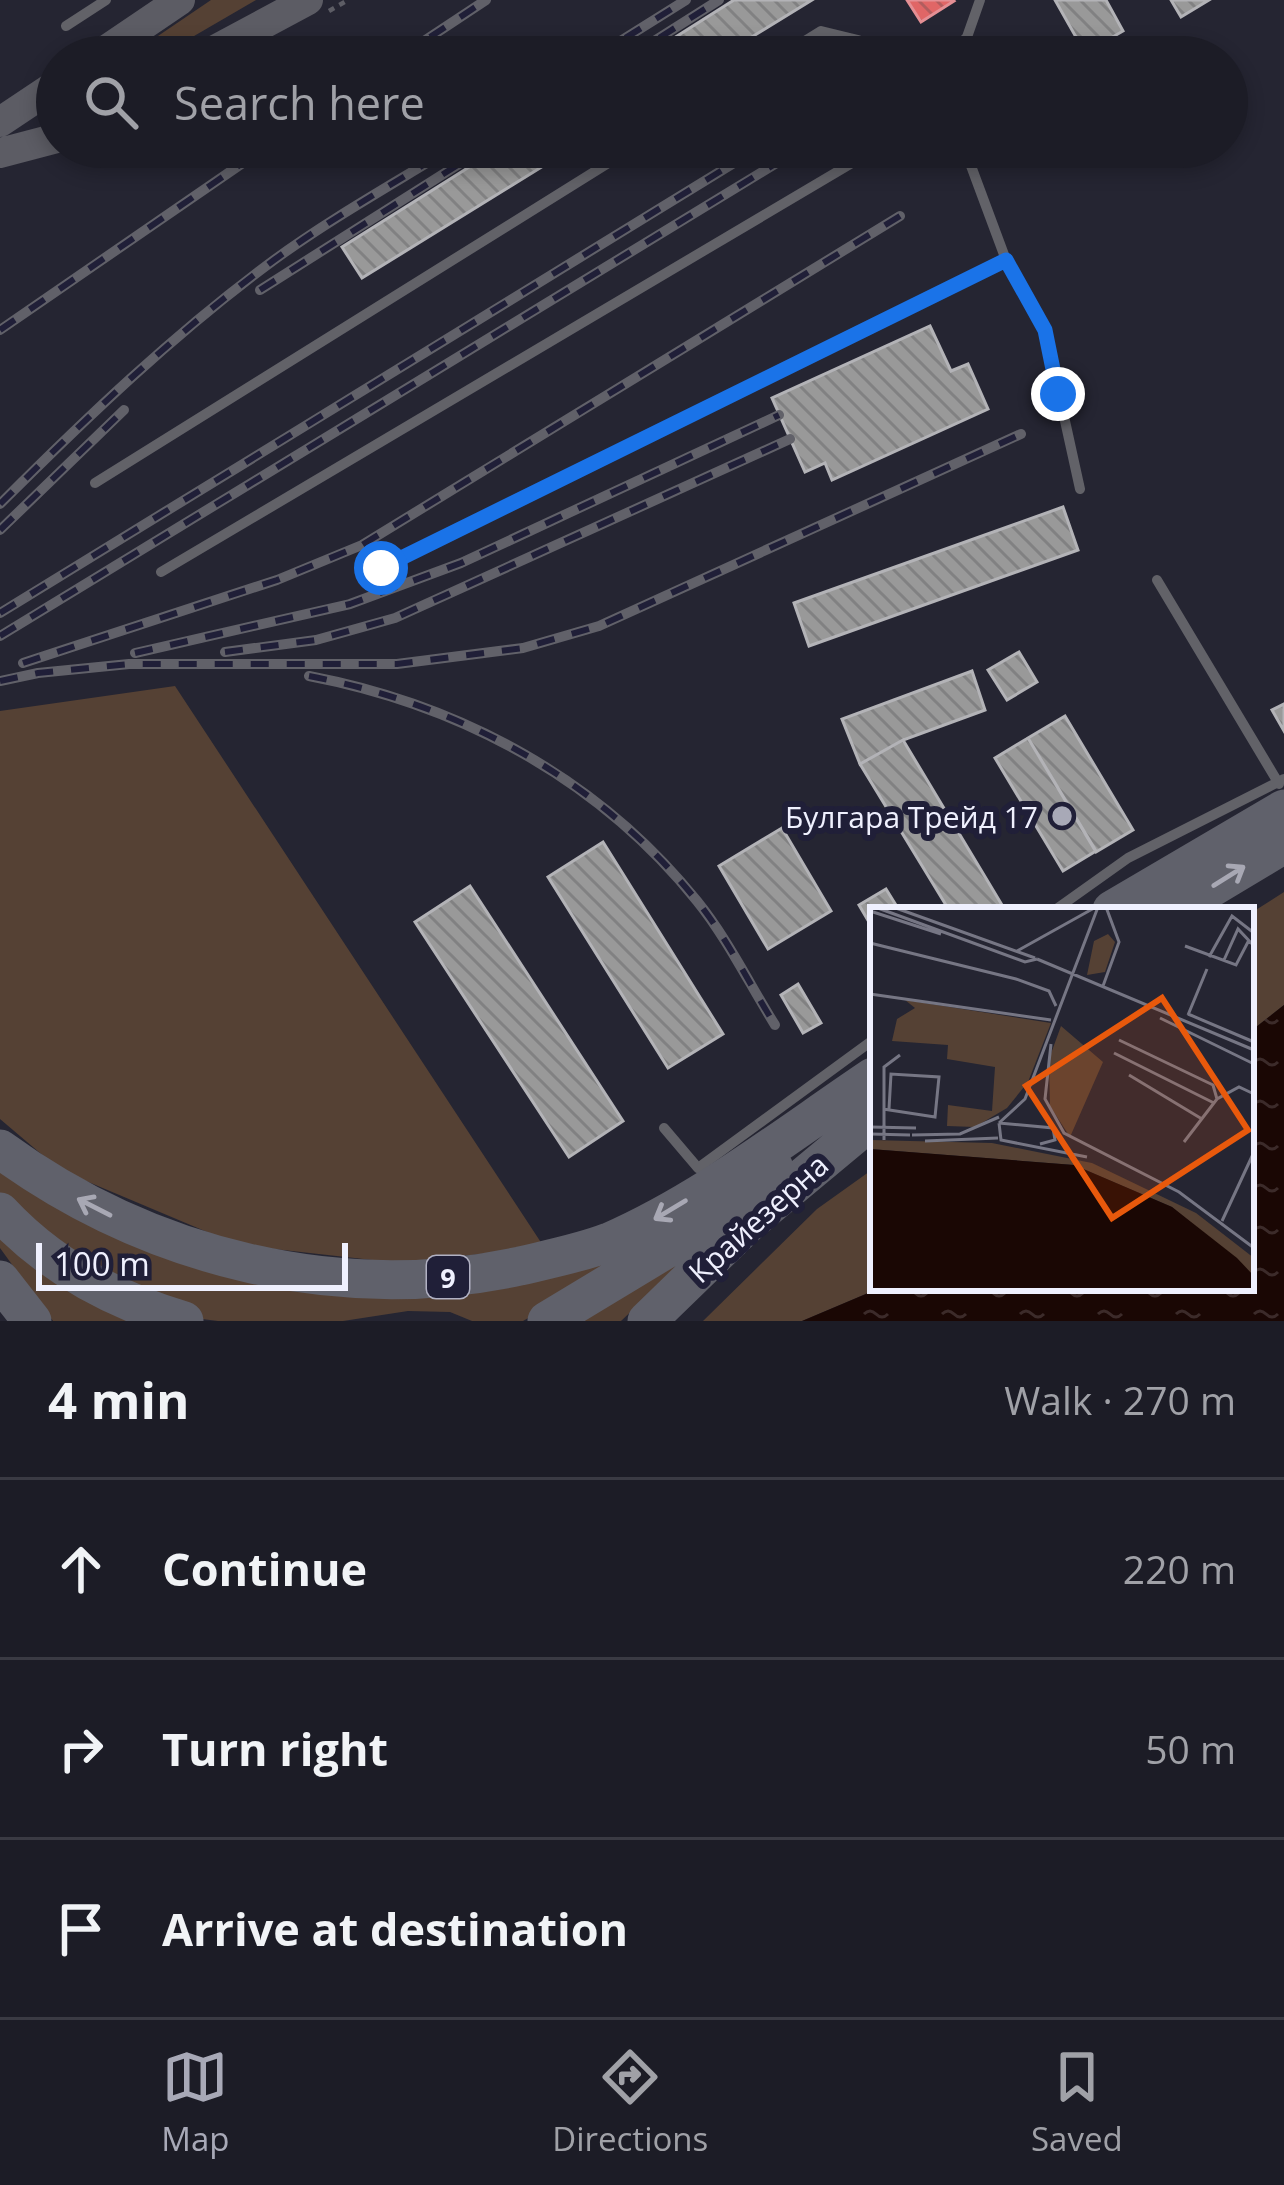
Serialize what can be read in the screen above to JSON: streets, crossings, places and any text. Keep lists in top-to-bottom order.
{
  "streets": {
    "highway": ["Крайезерна", "9"]
  },
  "places": ["Булгара Трейд 17"],
  "scale_bar": "100 m",
  "page": {
    "search": "Search here",
    "scale": "100 m",
    "heading": ["4 min", "Walk · 270 m"],
    "list": [
      ["Continue", "220 m"],
      ["Turn right", "50 m"],
      "Arrive at destination"
    ],
    "nav": ["Map", "Directions", "Saved"]
  }
}
